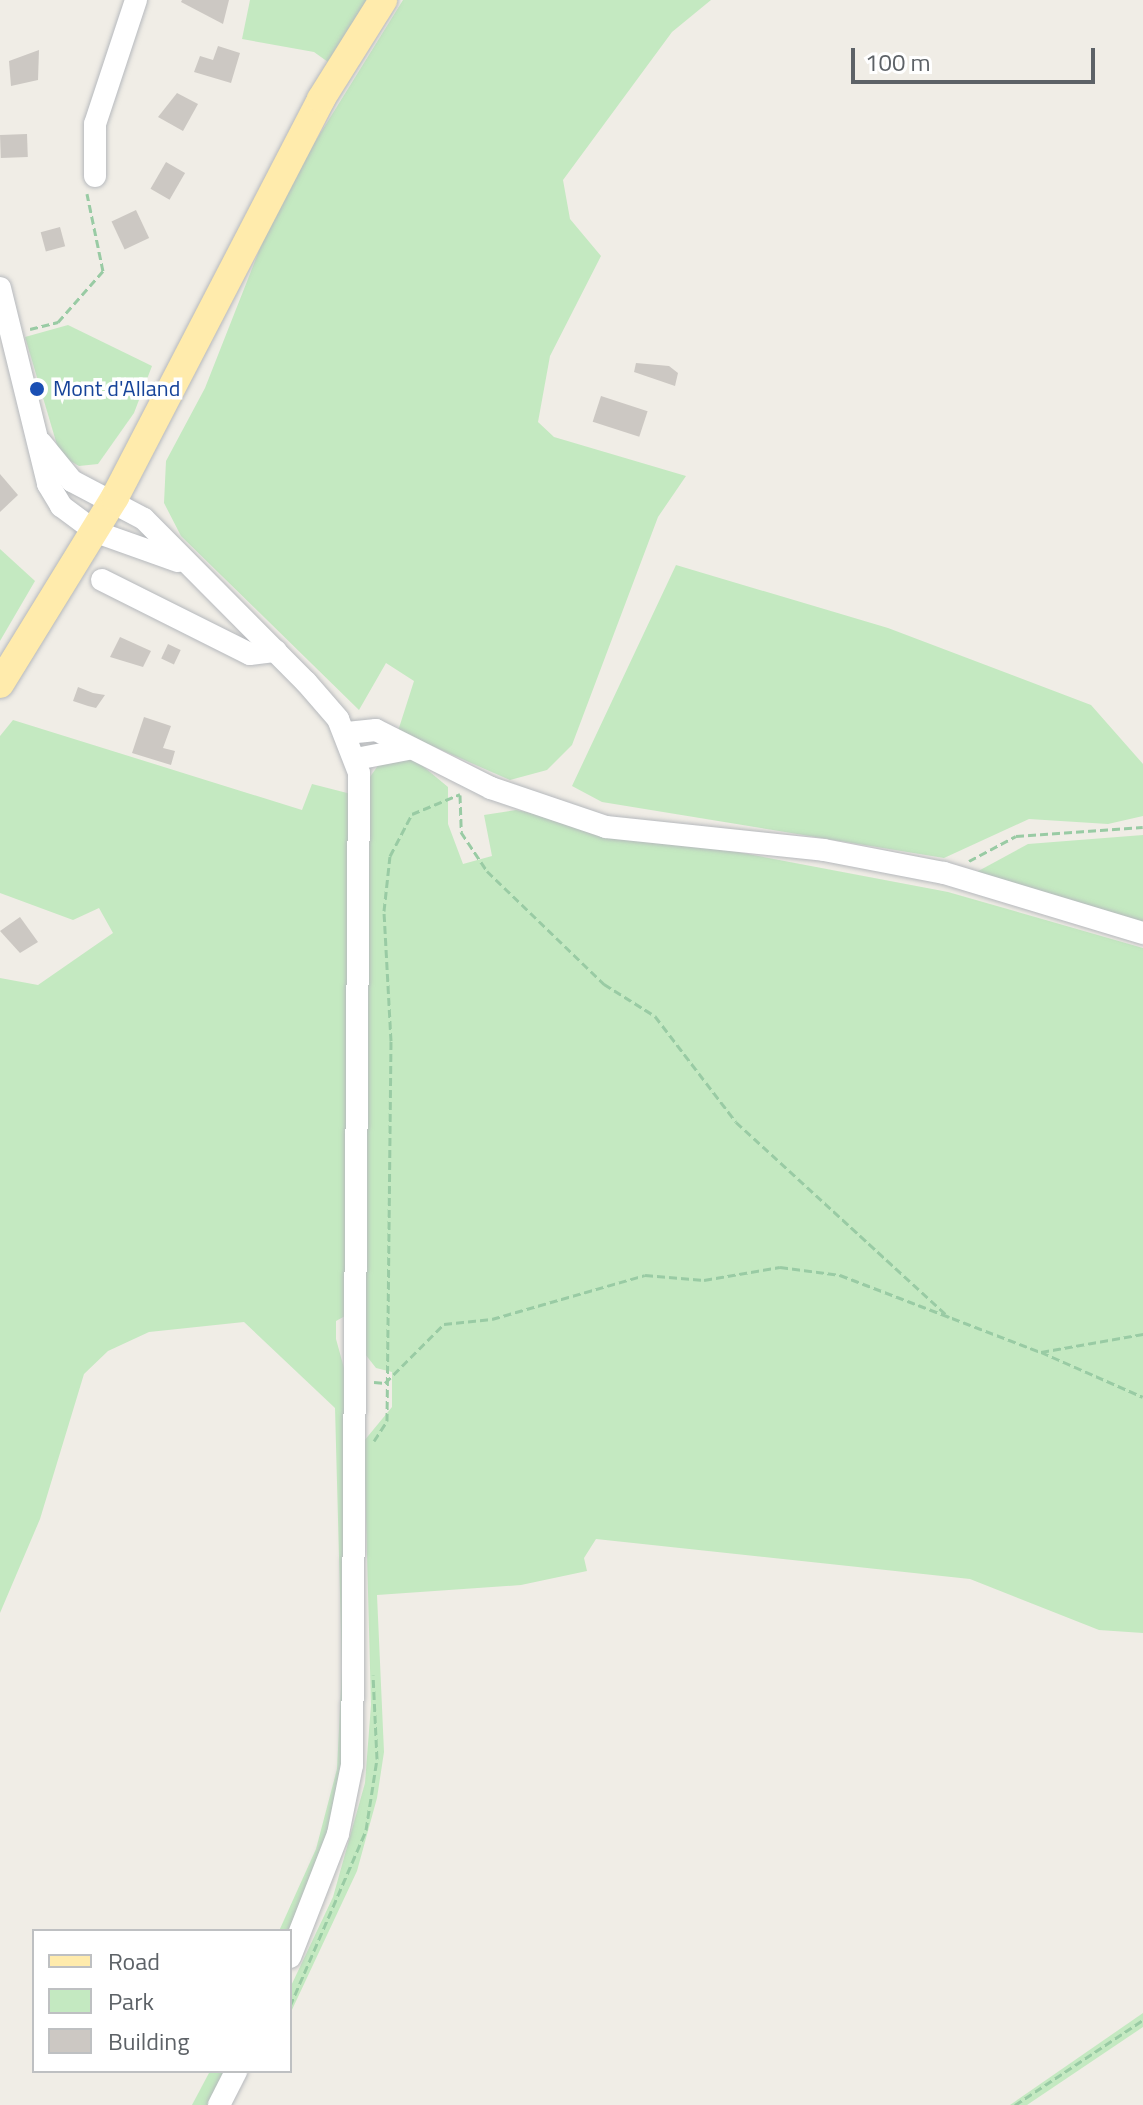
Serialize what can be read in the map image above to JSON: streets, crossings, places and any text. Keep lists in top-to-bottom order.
{
  "places": ["Mont d'Alland"],
  "legend": ["Road", "Park", "Building"],
  "scale_bar": "100 m"
}
